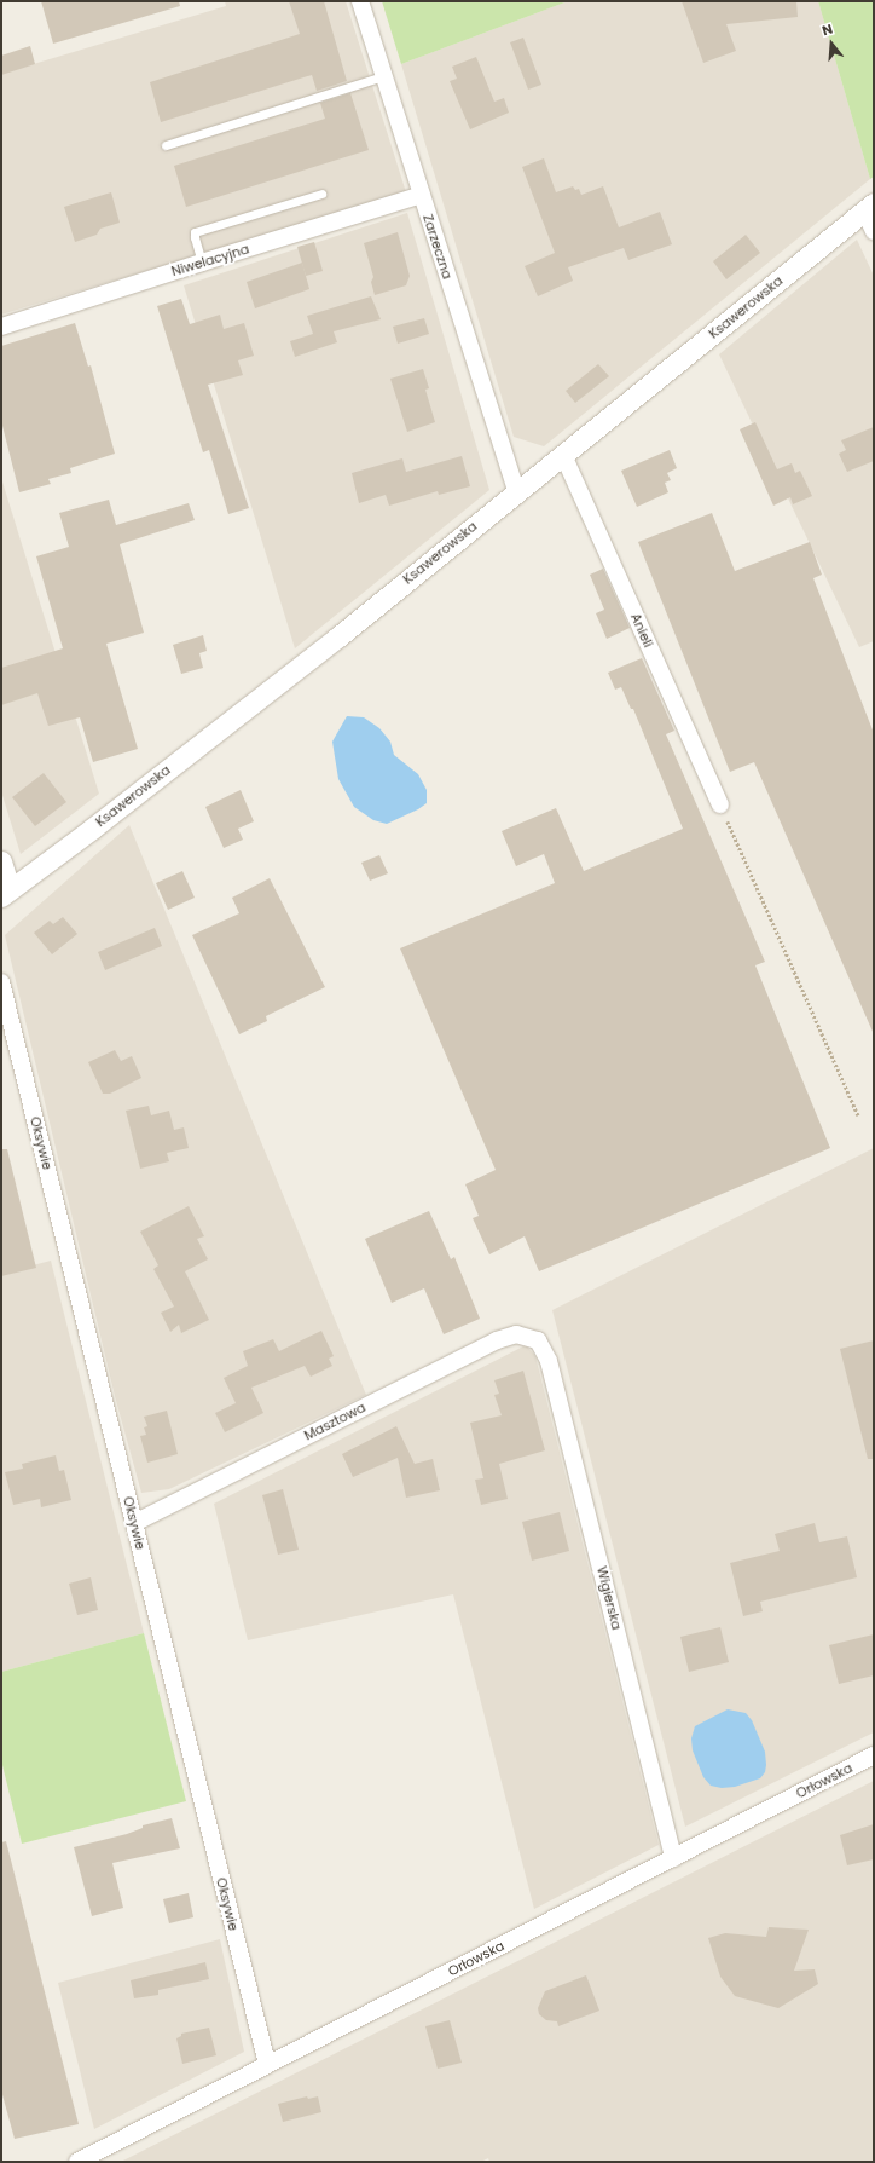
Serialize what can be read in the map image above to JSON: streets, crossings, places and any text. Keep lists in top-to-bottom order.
{
  "streets": {
    "street": [
      "Zarzeczna",
      "Niwelacyjna",
      "Ksawerowska",
      "Anieli",
      "Oksywie",
      "Masztowa",
      "Wigierska",
      "Orłowska"
    ]
  },
  "crossings": [
    ["Zarzeczna", "Niwelacyjna"],
    ["Zarzeczna", "Ksawerowska"],
    ["Ksawerowska", "Anieli"],
    ["Oksywie", "Masztowa"],
    ["Oksywie", "Orłowska"],
    ["Masztowa", "Wigierska"],
    ["Wigierska", "Orłowska"]
  ],
  "north": "top"
}
